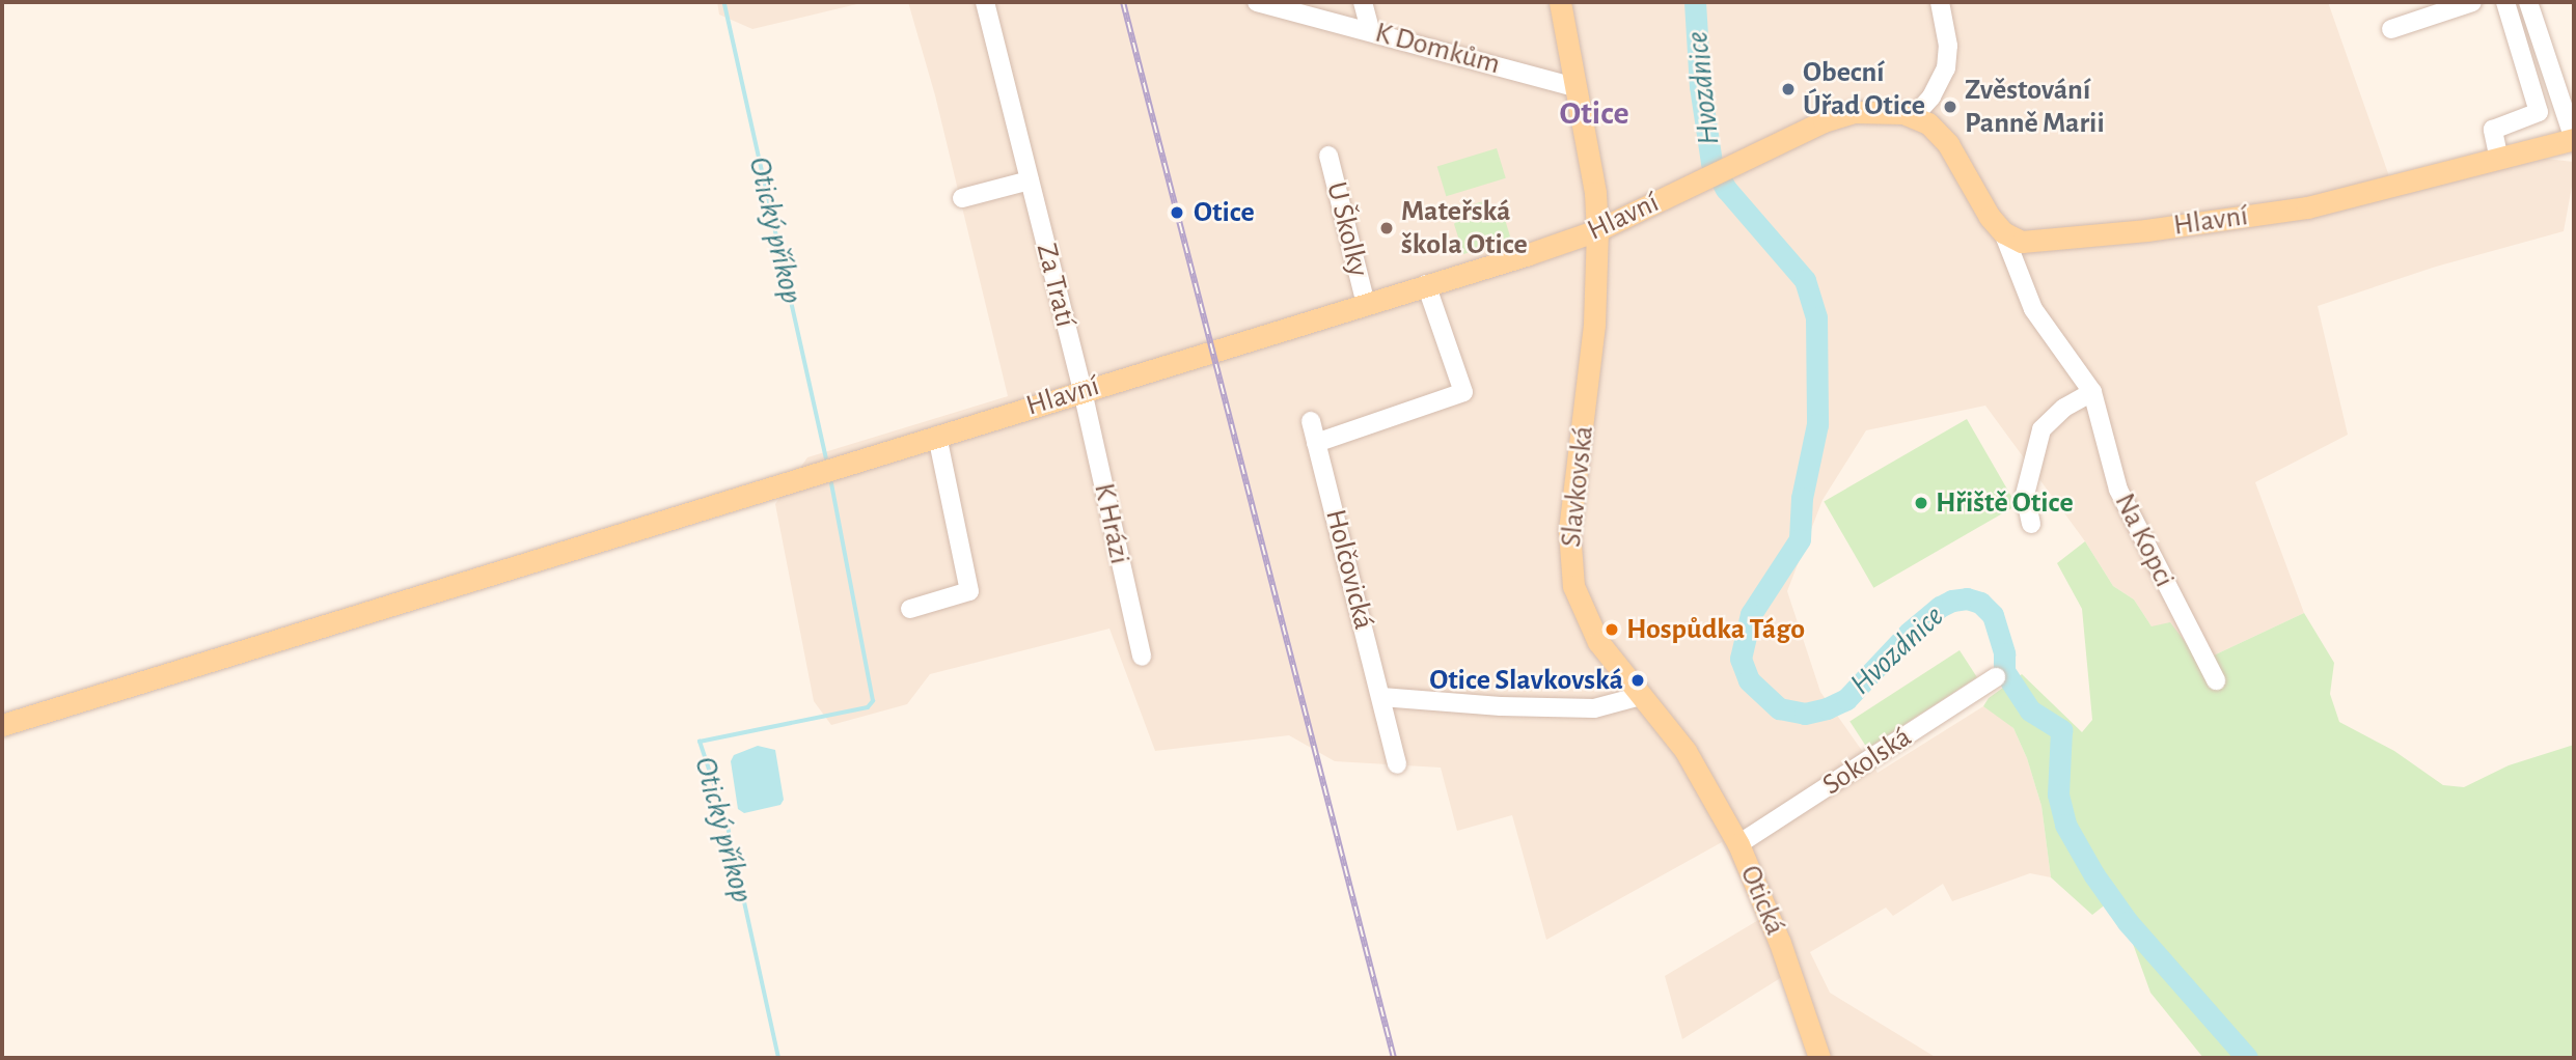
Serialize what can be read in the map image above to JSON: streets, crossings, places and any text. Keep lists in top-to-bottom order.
{
  "streets": {
    "main road": ["Hlavní", "Slavkovská", "Otická"],
    "street": [
      "K Domkům",
      "U Školky",
      "Za Tratí",
      "K Hrázi",
      "Na Kopci",
      "Holčovická",
      "Sokolská"
    ]
  },
  "crossings": [
    ["K Domkům", "Slavkovská"],
    ["Hlavní", "U Školky"],
    ["Hlavní", "Za Tratí"],
    ["Hlavní", "Slavkovská"],
    ["Hlavní", "K Hrázi"],
    ["Hlavní", "Na Kopci"],
    ["Za Tratí", "K Hrázi"],
    ["Slavkovská", "Otická"],
    ["Sokolská", "Otická"]
  ],
  "districts": ["Otice"],
  "water": ["Hvozdnice", "Otický příkop"],
  "places": [
    "Obecní Úřad Otice",
    "Zvěstování Panně Marii",
    "Otice",
    "Mateřská škola Otice",
    "Hřiště Otice",
    "Hospůdka Tágo",
    "Otice Slavkovská"
  ]
}
